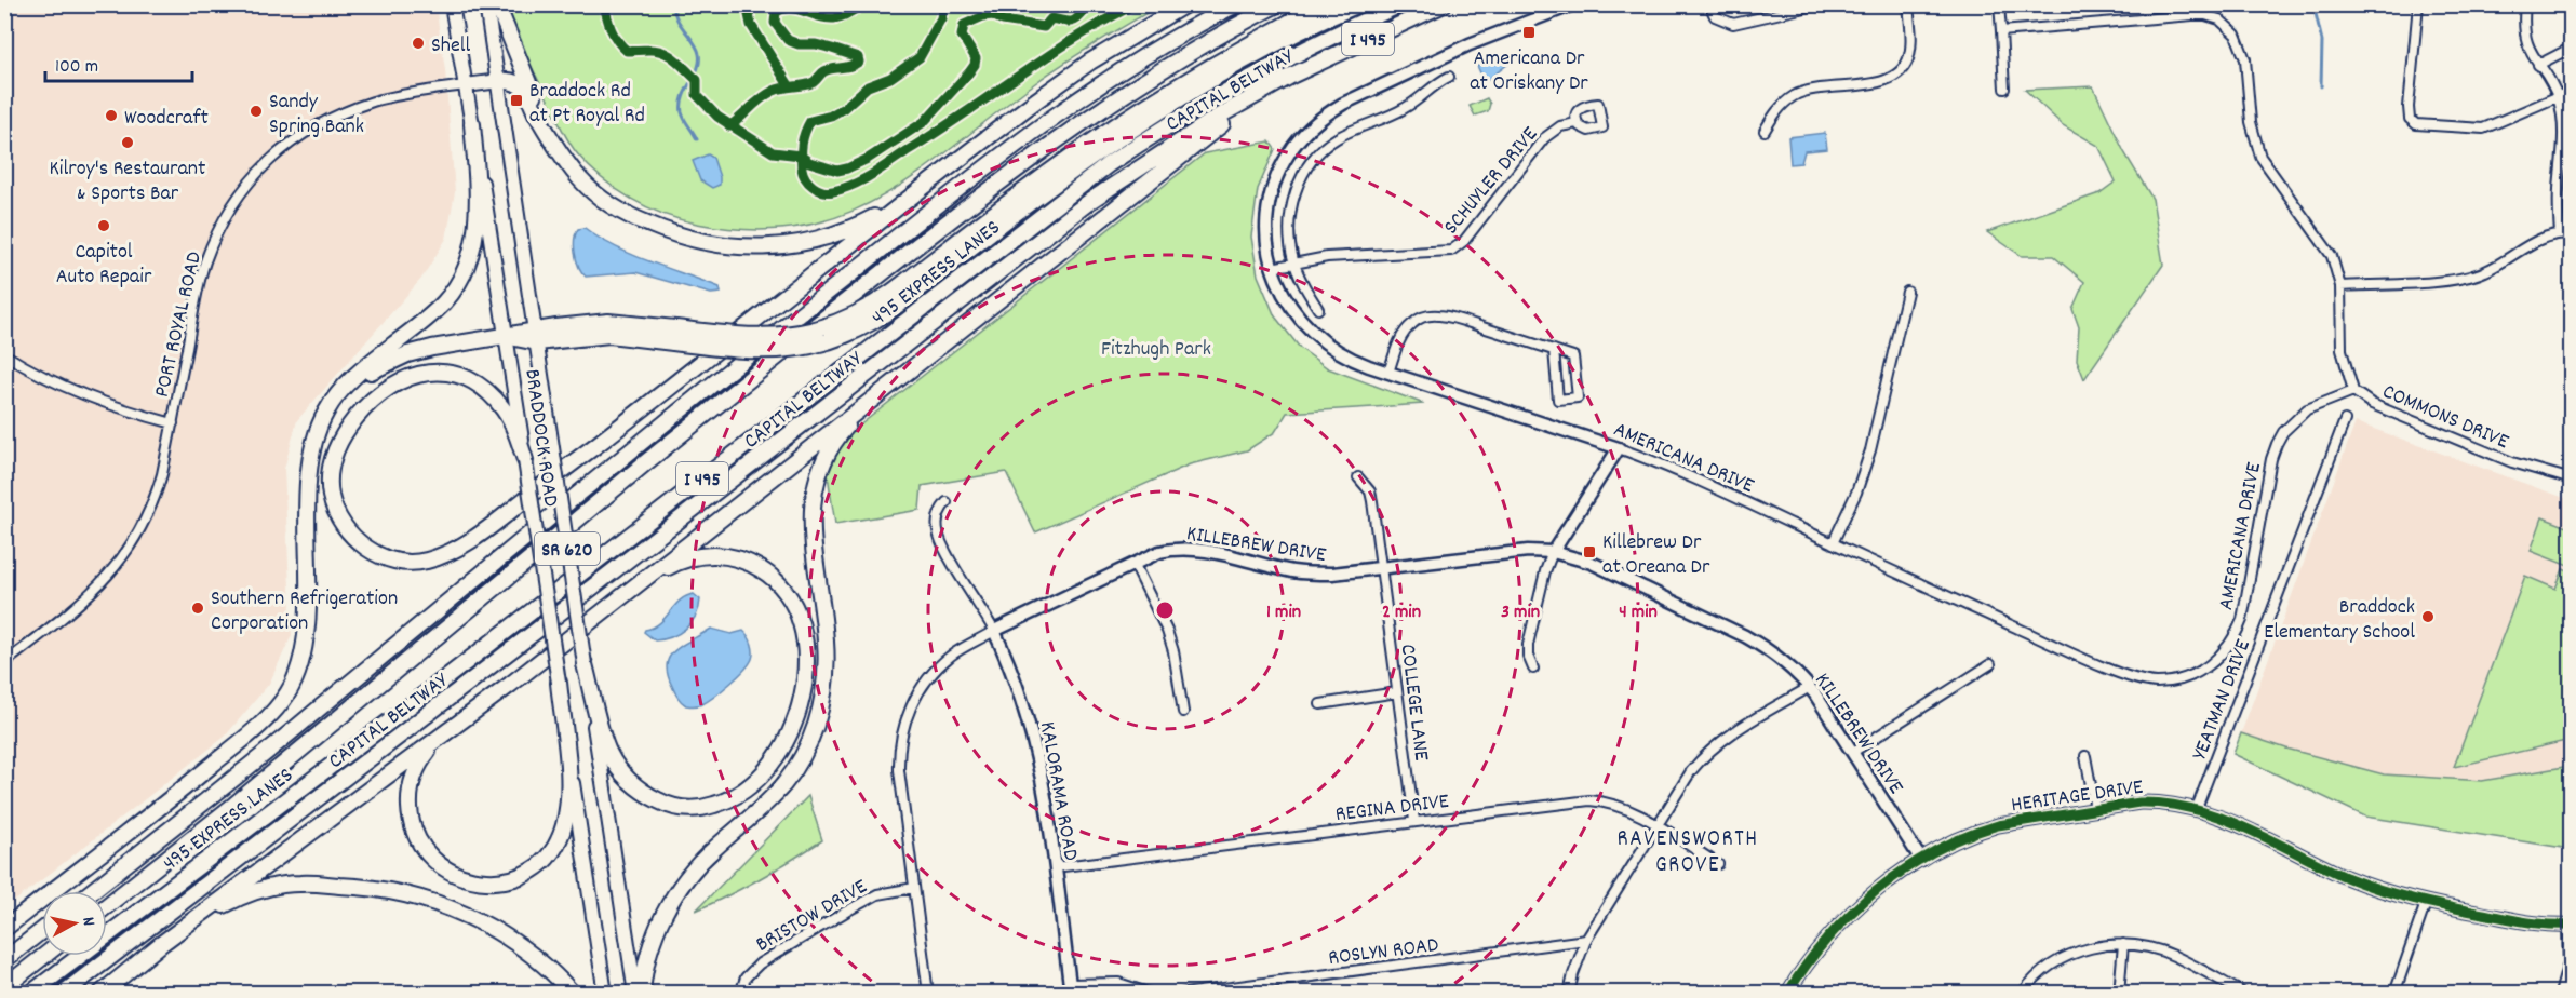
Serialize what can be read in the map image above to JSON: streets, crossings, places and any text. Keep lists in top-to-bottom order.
{
  "streets": {
    "highway": ["I 495", "CAPITAL BELTWAY", "495 EXPRESS LANES"],
    "main road": ["BRADDOCK ROAD", "SR 620"],
    "street": [
      "SCHUYLER DRIVE",
      "PORT ROYAL ROAD",
      "COMMONS DRIVE",
      "AMERICANA DRIVE",
      "KILLEBREW DRIVE",
      "YEATMAN DRIVE",
      "COLLEGE LANE",
      "KALORAMA ROAD",
      "HERITAGE DRIVE",
      "REGINA DRIVE",
      "BRISTOW DRIVE",
      "ROSLYN ROAD"
    ]
  },
  "crossings": [
    ["SCHUYLER DRIVE", "AMERICANA DRIVE"],
    ["PORT ROYAL ROAD", "BRADDOCK ROAD"],
    ["COMMONS DRIVE", "AMERICANA DRIVE"],
    ["KILLEBREW DRIVE", "COLLEGE LANE"],
    ["KILLEBREW DRIVE", "KALORAMA ROAD"],
    ["KILLEBREW DRIVE", "HERITAGE DRIVE"],
    ["KILLEBREW DRIVE", "BRISTOW DRIVE"],
    ["YEATMAN DRIVE", "HERITAGE DRIVE"],
    ["COLLEGE LANE", "REGINA DRIVE"],
    ["KALORAMA ROAD", "REGINA DRIVE"]
  ],
  "districts": ["RAVENSWORTH GROVE"],
  "parks": ["Fitzhugh Park"],
  "places": {
    "transit": ["Americana Dr at Oriskany Dr", "Braddock Rd at Pt Royal Rd", "Killebrew Dr at Oreana Dr"],
    "other": [
      "Shell",
      "Sandy Spring Bank",
      "Woodcraft",
      "Kilroy's Restaurant & Sports Bar",
      "Capitol Auto Repair",
      "Southern Refrigeration Corporation",
      "Braddock Elementary School"
    ]
  },
  "scale_bar": "100 m",
  "north": "right",
  "rings": [
    "1 min",
    "2 min",
    "3 min",
    "4 min"
  ]
}
